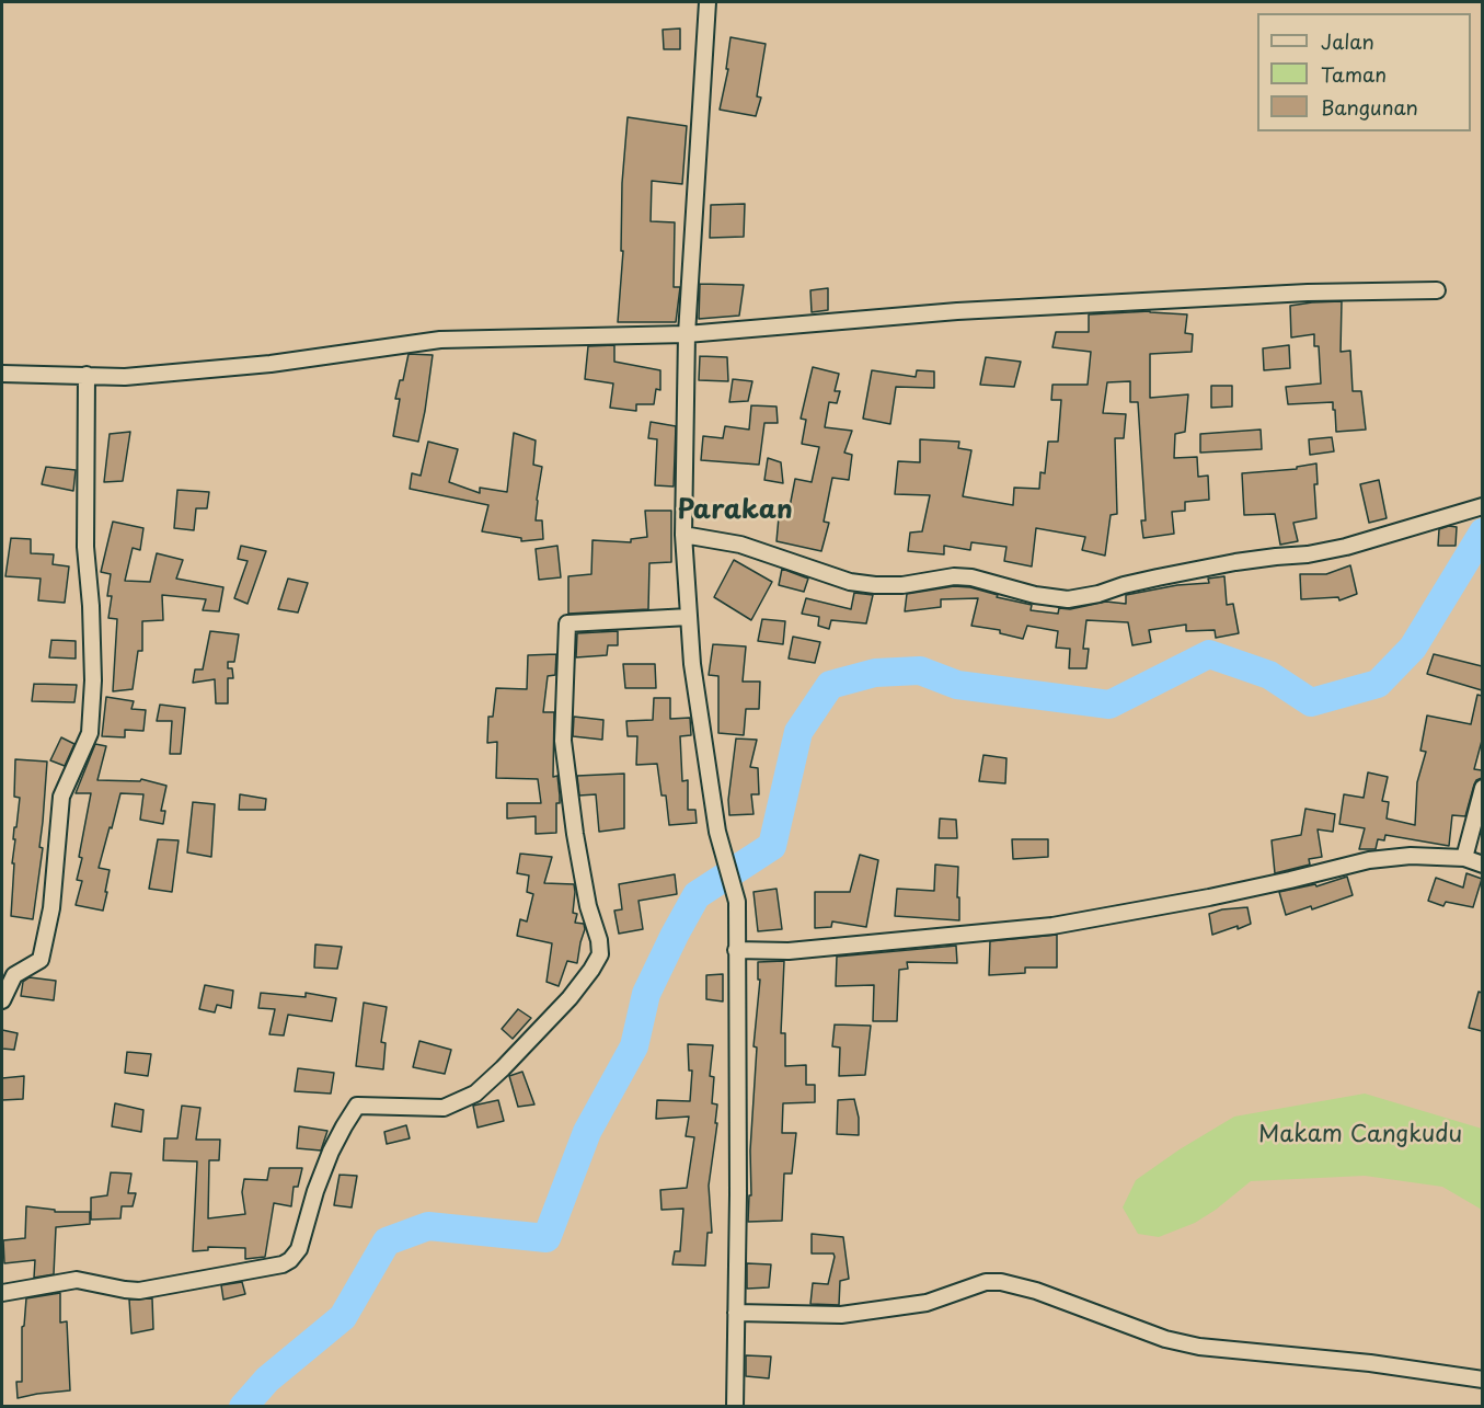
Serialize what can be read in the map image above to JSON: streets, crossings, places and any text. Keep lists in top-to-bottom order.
{
  "districts": ["Parakan"],
  "parks": ["Makam Cangkudu"],
  "legend": ["Jalan", "Taman", "Bangunan"]
}
